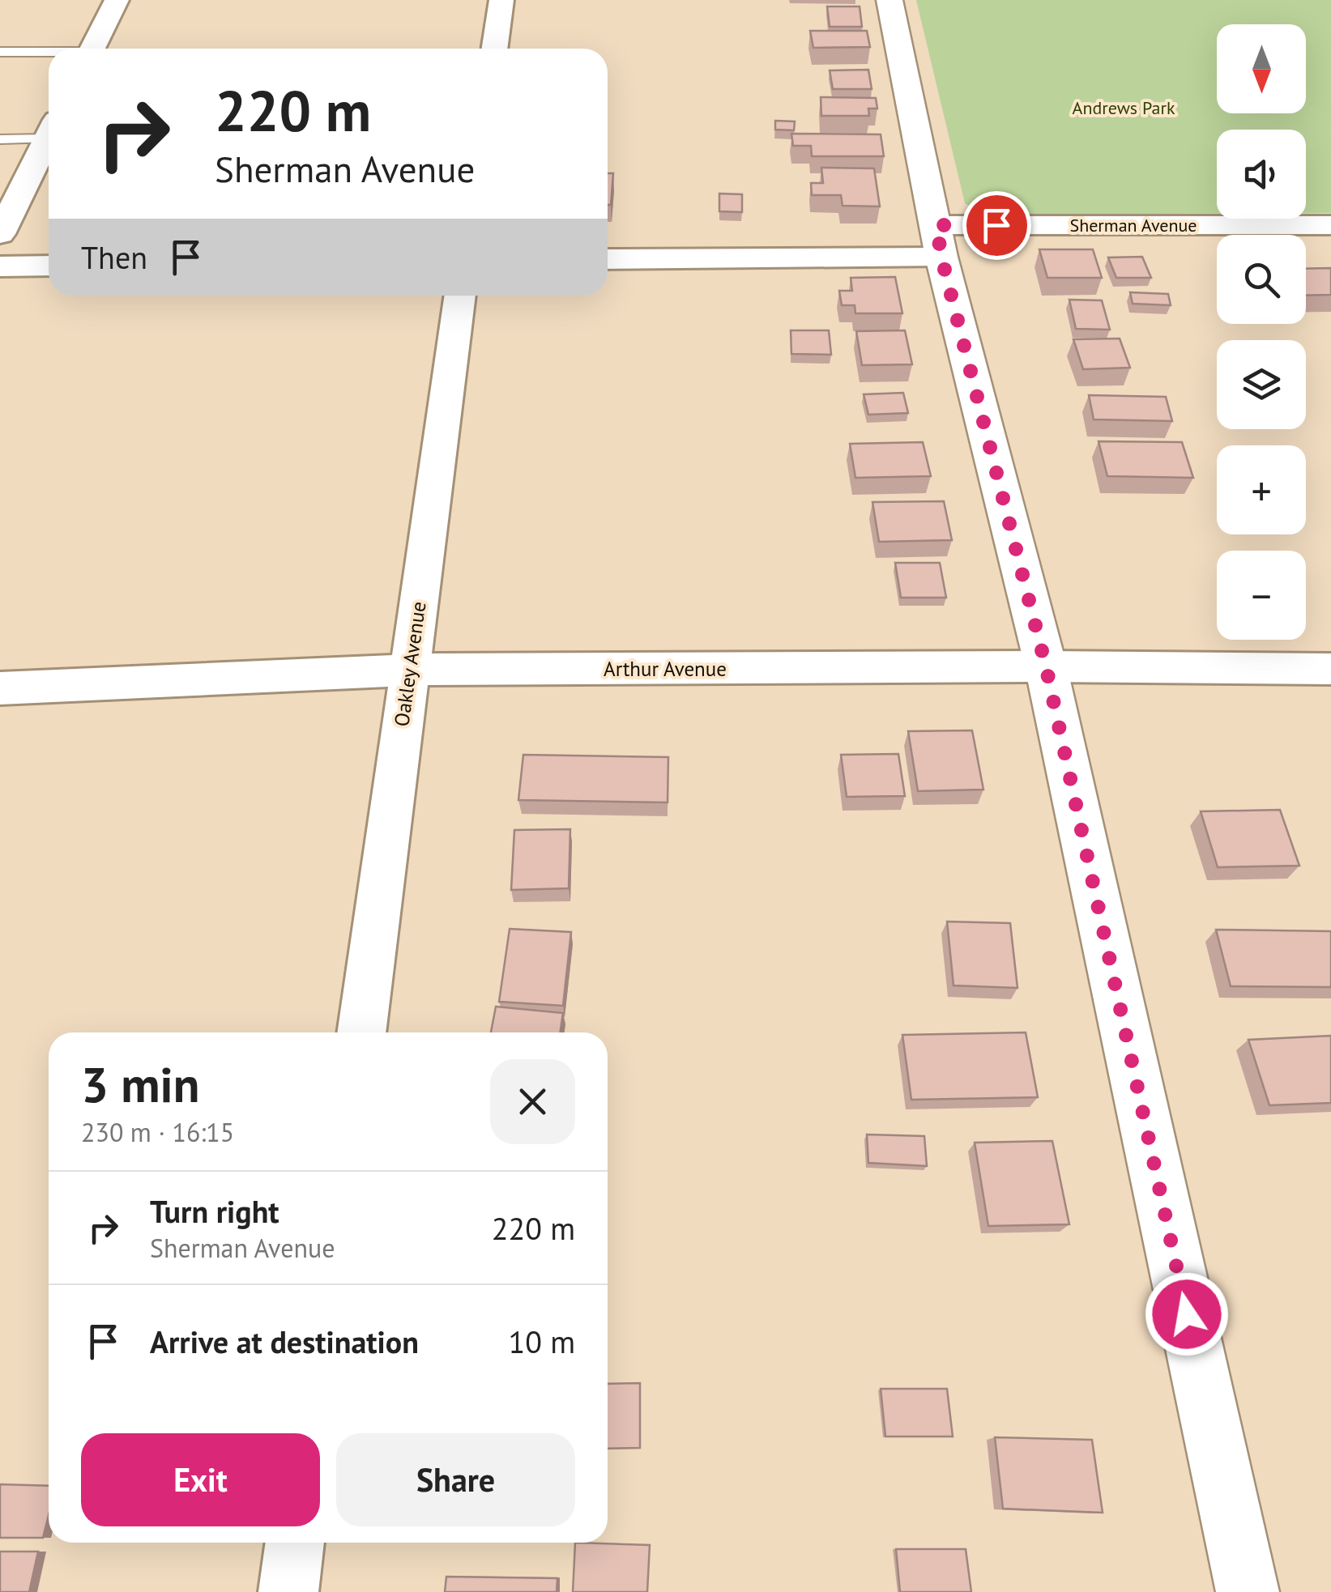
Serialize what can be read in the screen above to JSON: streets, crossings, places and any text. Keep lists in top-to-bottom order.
{
  "streets": {
    "street": ["Sherman Avenue", "Oakley Avenue", "Arthur Avenue"]
  },
  "crossings": [
    ["Oakley Avenue", "Arthur Avenue"]
  ],
  "parks": ["Andrews Park"],
  "north": "bottom",
  "page": {
    "map_buttons": ["+", "−"],
    "turn": ["220 m", "Sherman Avenue"],
    "then": "Then",
    "heading": ["3 min", "230 m · 16:15"],
    "list": [
      {
        "name": "Turn right",
        "note": "Sherman Avenue",
        "value": "220 m"
      },
      {
        "name": "Arrive at destination",
        "value": "10 m"
      }
    ],
    "buttons": ["Exit", "Share"]
  }
}
